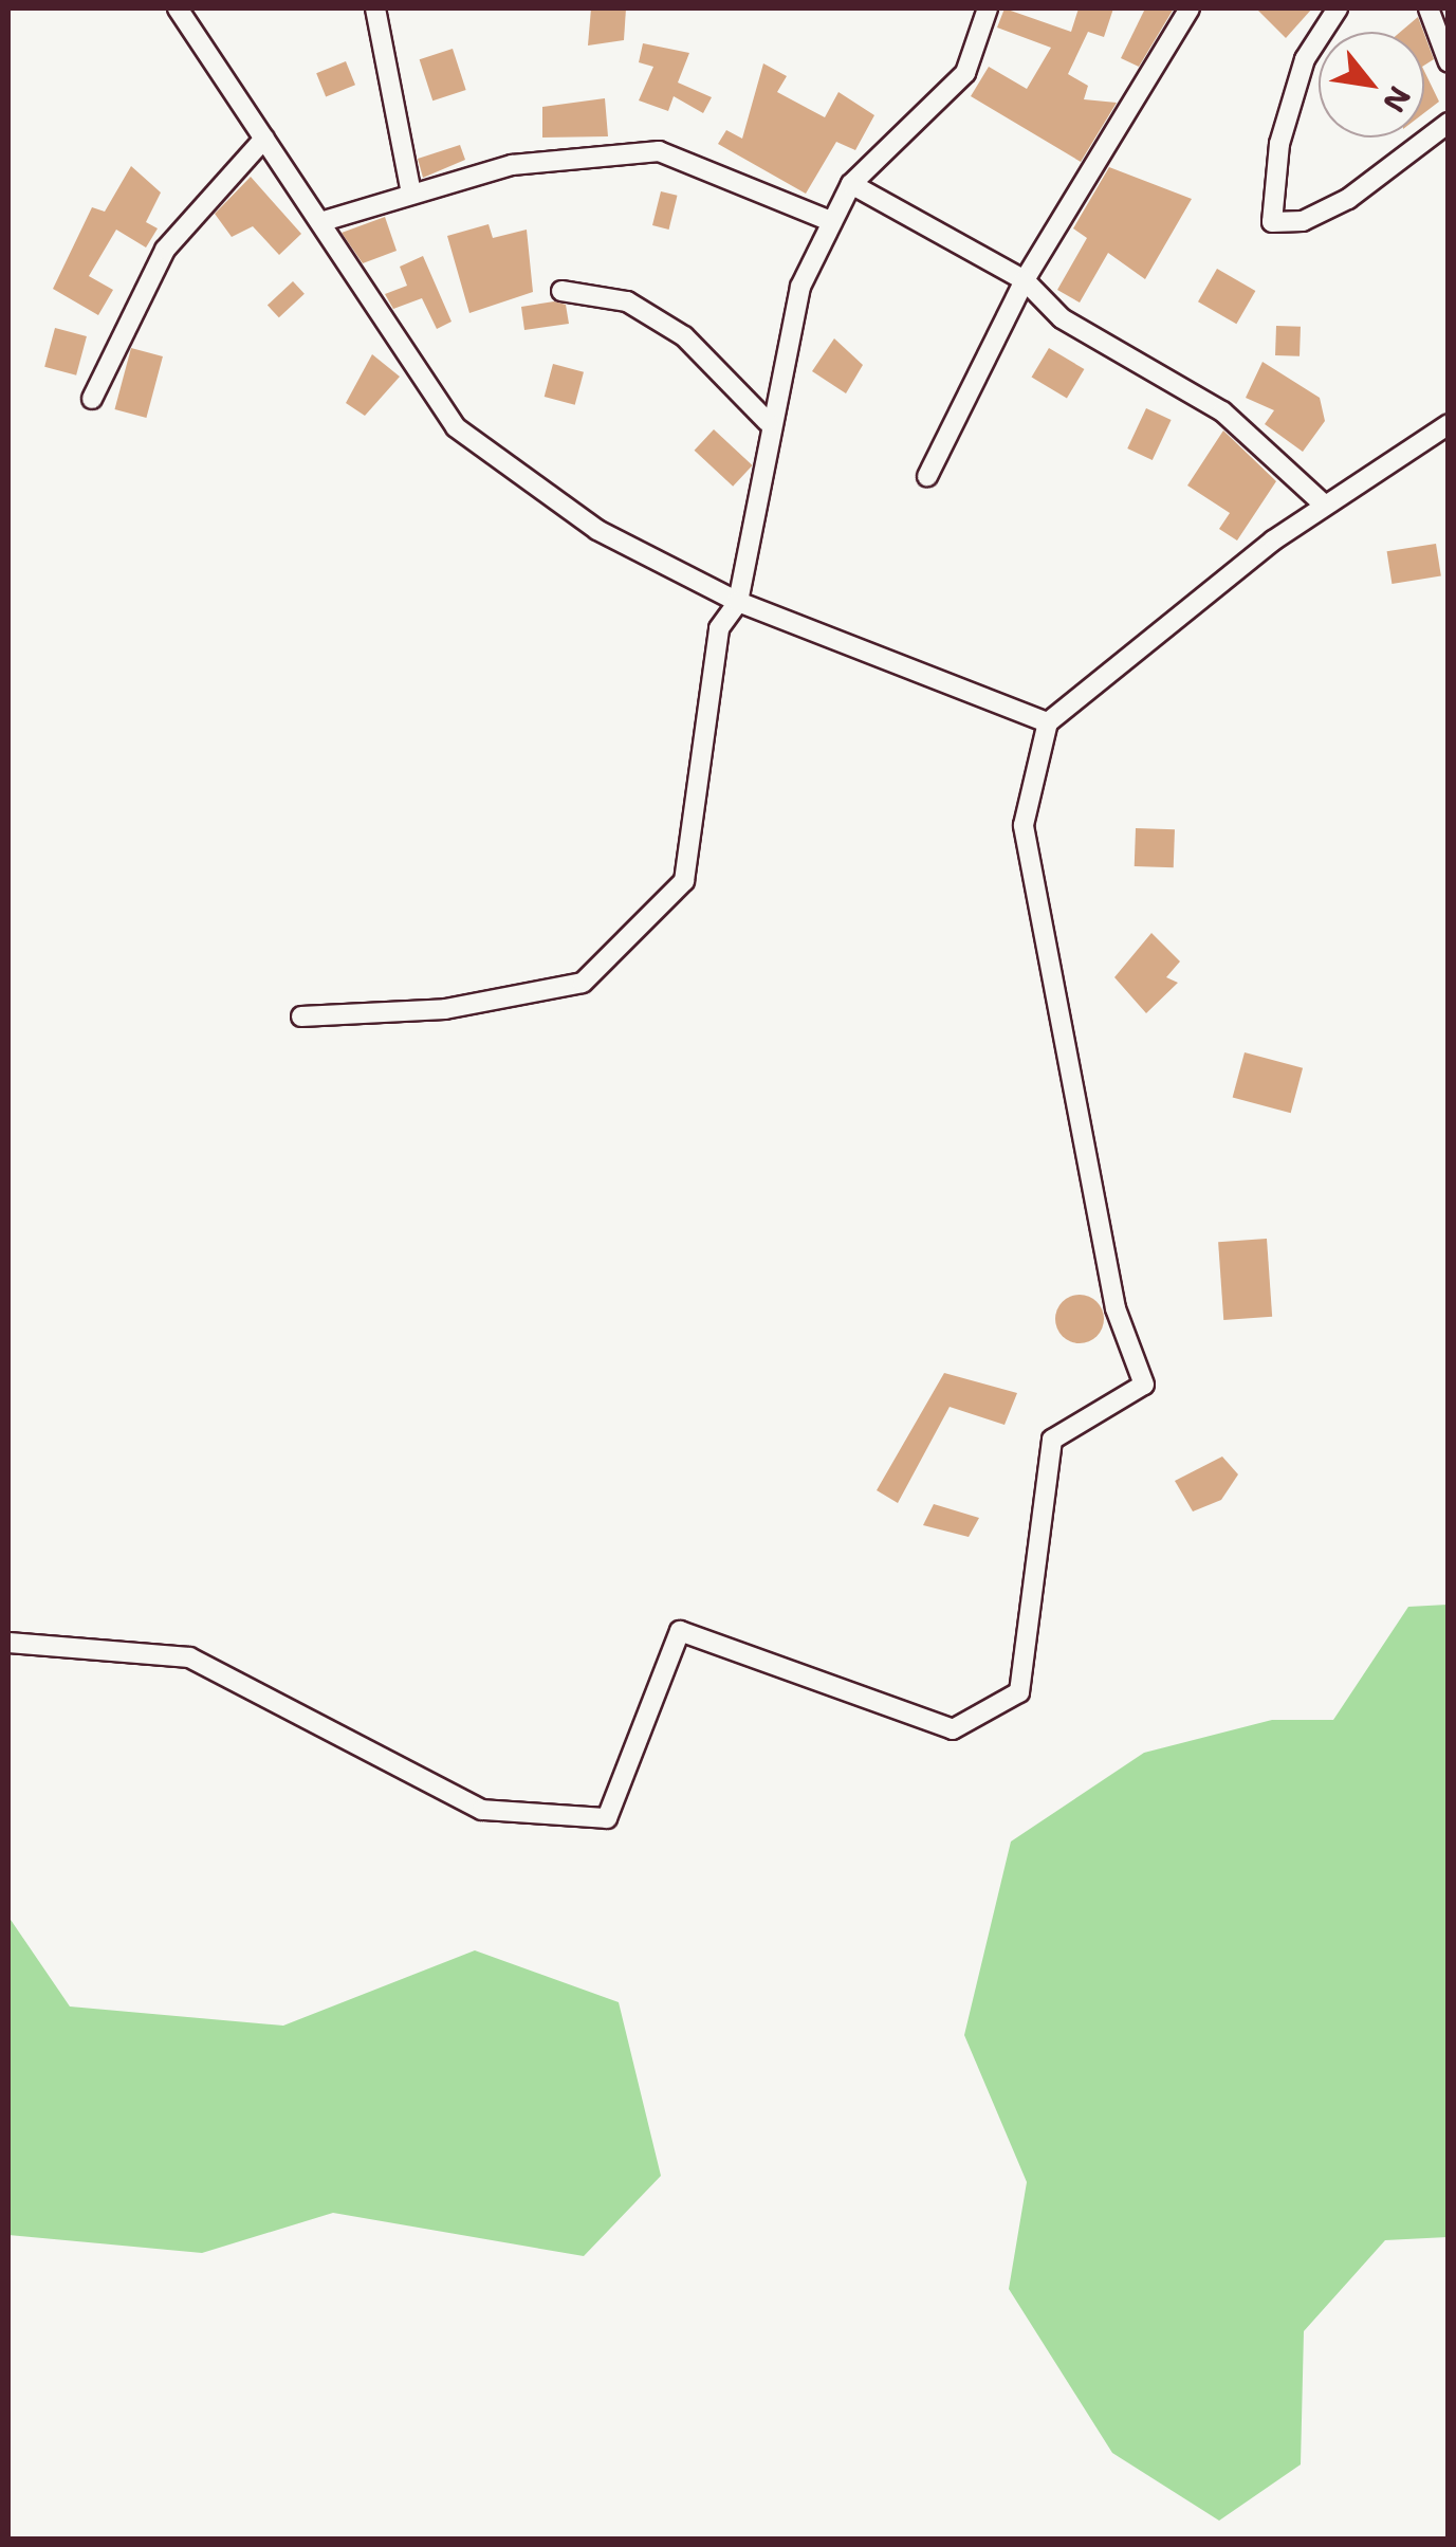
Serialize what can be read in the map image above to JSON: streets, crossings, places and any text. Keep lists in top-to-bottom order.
{
  "north": "bottom right"
}
